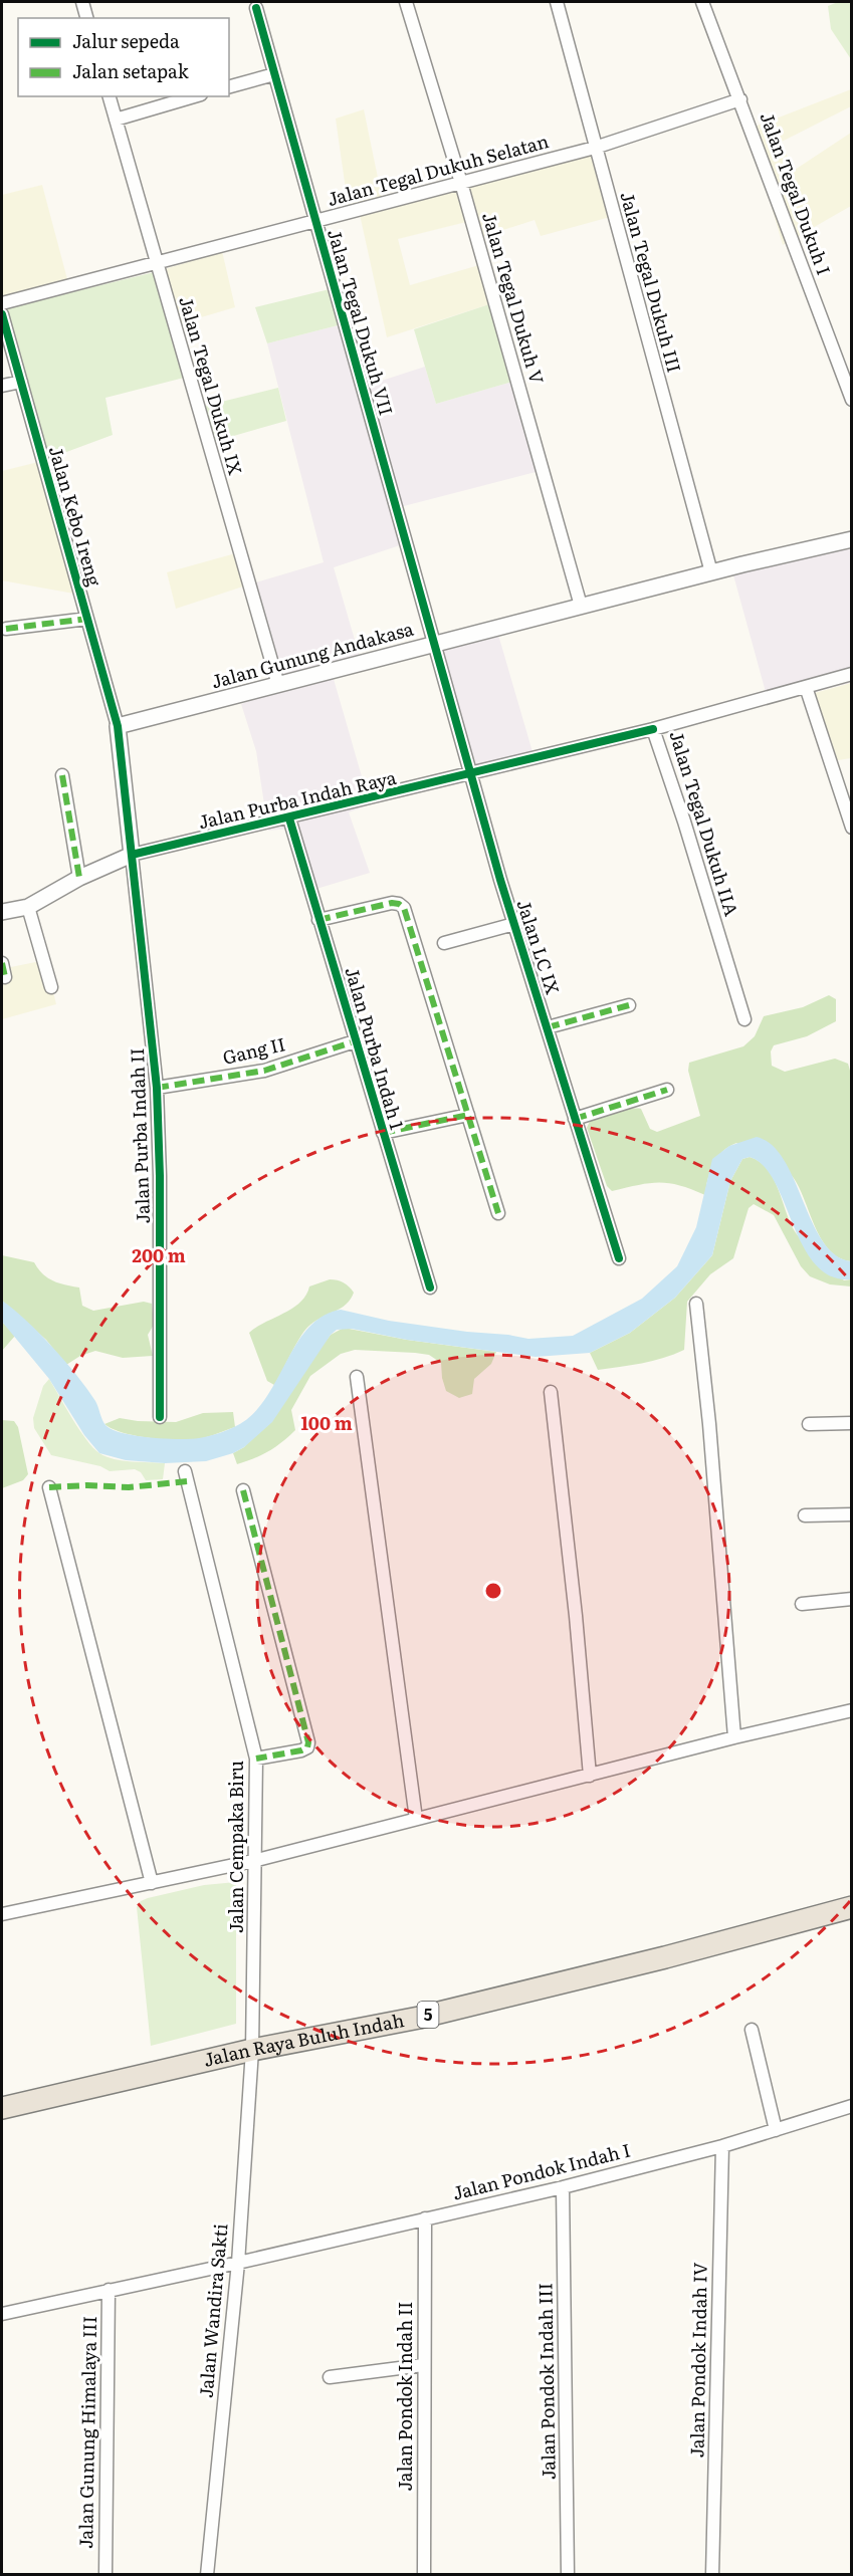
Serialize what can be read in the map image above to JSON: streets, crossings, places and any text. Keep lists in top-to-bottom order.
{
  "streets": {
    "highway": ["5", "Jalan Raya Buluh Indah"],
    "street": [
      "Jalan Tegal Dukuh Selatan",
      "Jalan Tegal Dukuh I",
      "Jalan Tegal Dukuh III",
      "Jalan Tegal Dukuh V",
      "Jalan Tegal Dukuh VII",
      "Jalan Tegal Dukuh IX",
      "Jalan Kebo Ireng",
      "Jalan Gunung Andakasa",
      "Jalan Purba Indah Raya",
      "Jalan Tegal Dukuh IIA",
      "Jalan LC IX",
      "Jalan Purba Indah 1",
      "Gang II",
      "Jalan Purba Indah II",
      "Jalan Cempaka Biru",
      "Jalan Pondok Indah I",
      "Jalan Wandira Sakti",
      "Jalan Pondok Indah IV",
      "Jalan Pondok Indah III",
      "Jalan Pondok Indah II",
      "Jalan Gunung Himalaya III"
    ]
  },
  "crossings": [
    ["Jalan Tegal Dukuh Selatan", "Jalan Tegal Dukuh I"],
    ["Jalan Tegal Dukuh Selatan", "Jalan Tegal Dukuh III"],
    ["Jalan Tegal Dukuh Selatan", "Jalan Tegal Dukuh V"],
    ["Jalan Tegal Dukuh Selatan", "Jalan Tegal Dukuh VII"],
    ["Jalan Tegal Dukuh Selatan", "Jalan Tegal Dukuh IX"],
    ["Jalan Tegal Dukuh III", "Jalan Gunung Andakasa"],
    ["Jalan Tegal Dukuh V", "Jalan Gunung Andakasa"],
    ["Jalan Tegal Dukuh VII", "Jalan Gunung Andakasa"],
    ["Jalan Tegal Dukuh VII", "Jalan LC IX"],
    ["Jalan Tegal Dukuh IX", "Jalan Gunung Andakasa"],
    ["Jalan Kebo Ireng", "Jalan Gunung Andakasa"],
    ["Jalan Gunung Andakasa", "Jalan LC IX"],
    ["Jalan Purba Indah Raya", "Jalan Tegal Dukuh IIA"],
    ["Jalan Purba Indah Raya", "Jalan LC IX"],
    ["Jalan Purba Indah Raya", "Jalan Purba Indah 1"],
    ["Jalan Purba Indah Raya", "Jalan Purba Indah II"],
    ["Jalan Purba Indah 1", "Gang II"],
    ["Gang II", "Jalan Purba Indah II"],
    ["Jalan Cempaka Biru", "Jalan Raya Buluh Indah"],
    ["Jalan Cempaka Biru", "Jalan Wandira Sakti"],
    ["Jalan Raya Buluh Indah", "Jalan Wandira Sakti"],
    ["Jalan Pondok Indah I", "Jalan Wandira Sakti"],
    ["Jalan Pondok Indah I", "Jalan Pondok Indah IV"],
    ["Jalan Pondok Indah I", "Jalan Pondok Indah III"],
    ["Jalan Pondok Indah I", "Jalan Pondok Indah II"],
    ["Jalan Pondok Indah I", "Jalan Gunung Himalaya III"]
  ],
  "legend": ["Jalur sepeda", "Jalan setapak"],
  "rings": ["200 m", "100 m"]
}
